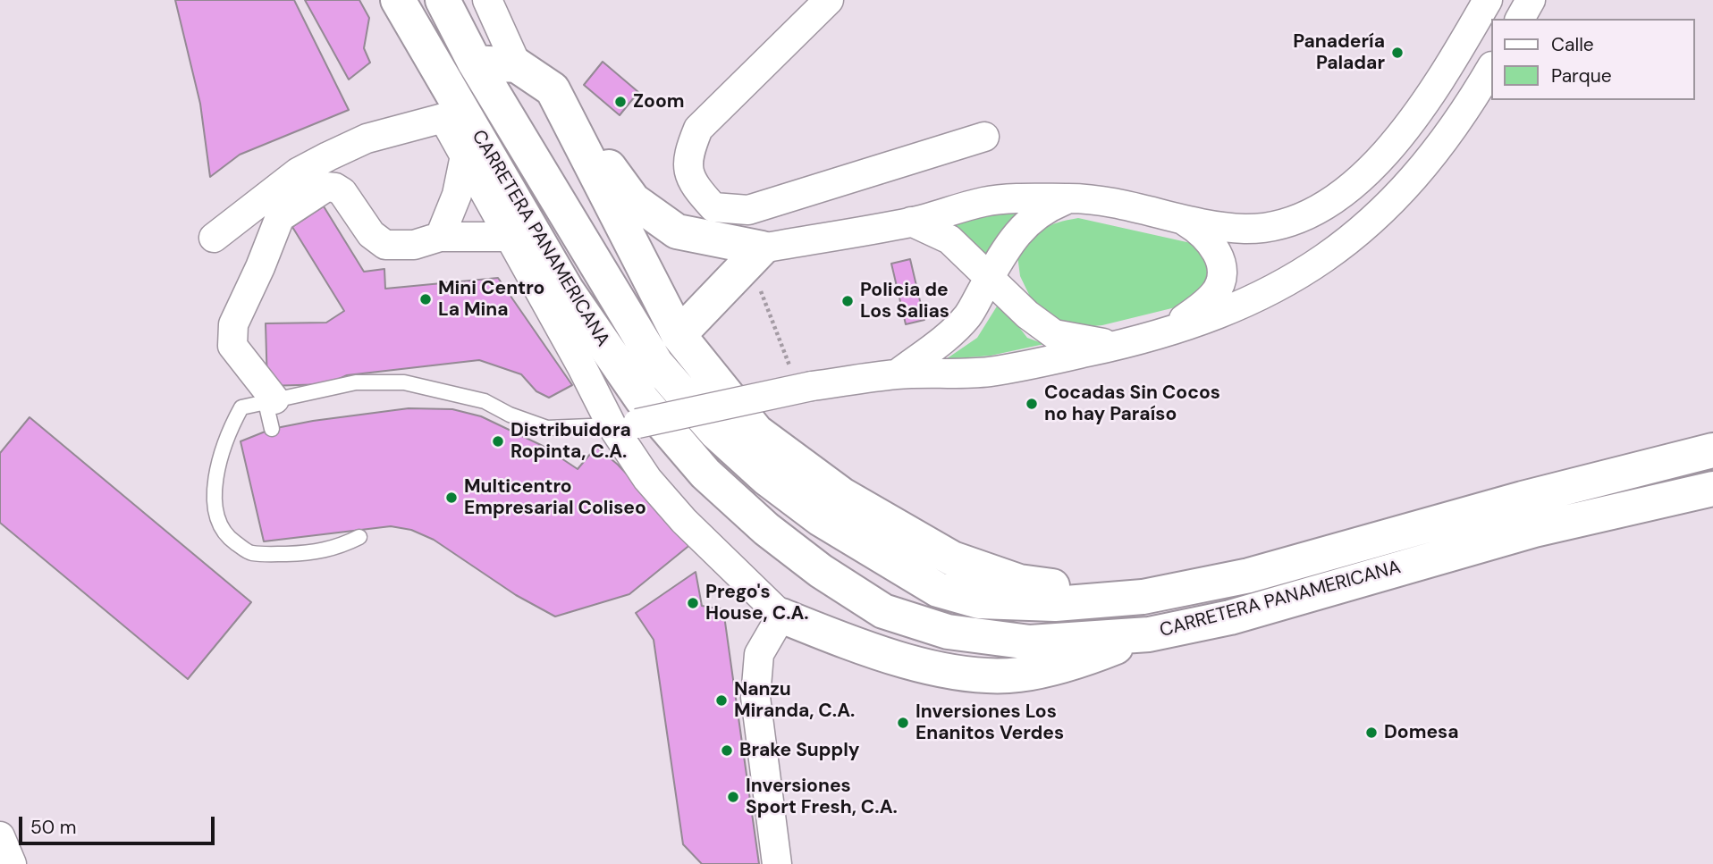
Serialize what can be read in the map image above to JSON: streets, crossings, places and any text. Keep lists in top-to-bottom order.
{
  "streets": {
    "main road": ["CARRETERA PANAMERICANA"]
  },
  "places": [
    "Panadería Paladar",
    "Zoom",
    "Mini Centro La Mina",
    "Policia de Los Salias",
    "Cocadas Sin Cocos no hay Paraíso",
    "Distribuidora Ropinta, C.A.",
    "Multicentro Empresarial Coliseo",
    "Prego's House, C.A.",
    "Nanzu Miranda, C.A.",
    "Inversiones Los Enanitos Verdes",
    "Domesa",
    "Brake Supply",
    "Inversiones Sport Fresh, C.A."
  ],
  "legend": ["Calle", "Parque"],
  "scale_bar": "50 m"
}
